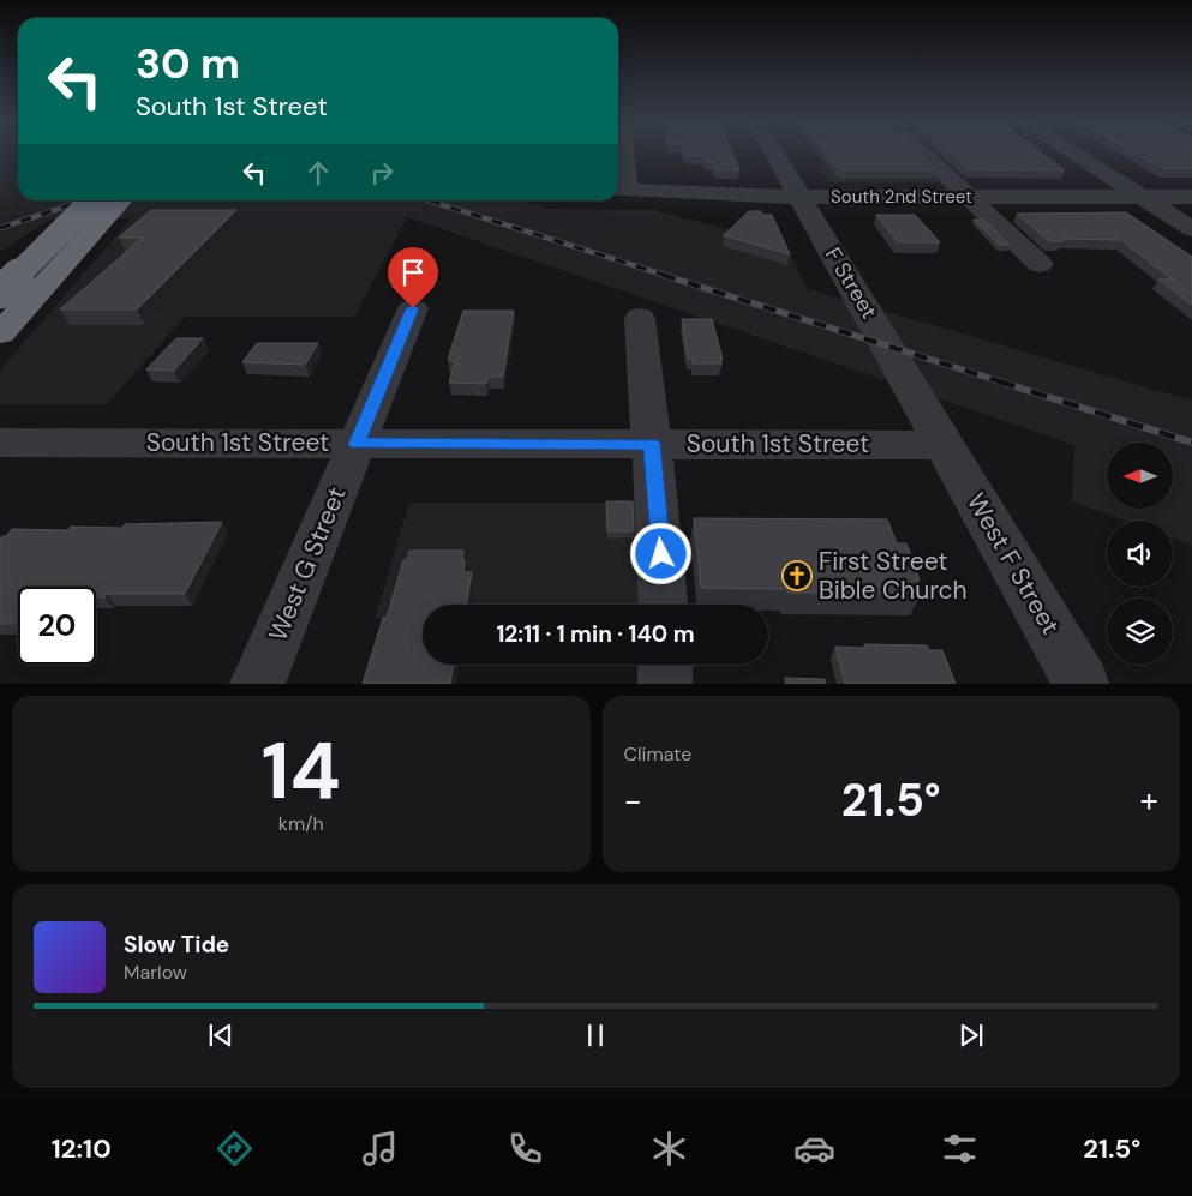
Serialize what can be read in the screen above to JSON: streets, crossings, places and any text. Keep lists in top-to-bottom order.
{
  "streets": {
    "street": [
      "South 2nd Street",
      "F Street",
      "South 1st Street",
      "West G Street",
      "West F Street"
    ]
  },
  "crossings": [
    ["South 2nd Street", "F Street"],
    ["F Street", "South 1st Street"],
    ["F Street", "West F Street"],
    ["South 1st Street", "West G Street"],
    ["South 1st Street", "West F Street"]
  ],
  "places": {
    "church": ["First Street Bible Church"]
  },
  "north": "left",
  "page": {
    "turn": ["30 m", "South 1st Street"],
    "limit": "20",
    "trip": "12:11 · 1 min · 140 m",
    "tile": [
      ["14", "km/h"],
      "Climate"
    ],
    "heat": ["−", "21.5°", "+"],
    "song": ["Slow Tide", "Marlow"],
    "tabs": ["12:10", "21.5°"]
  }
}
